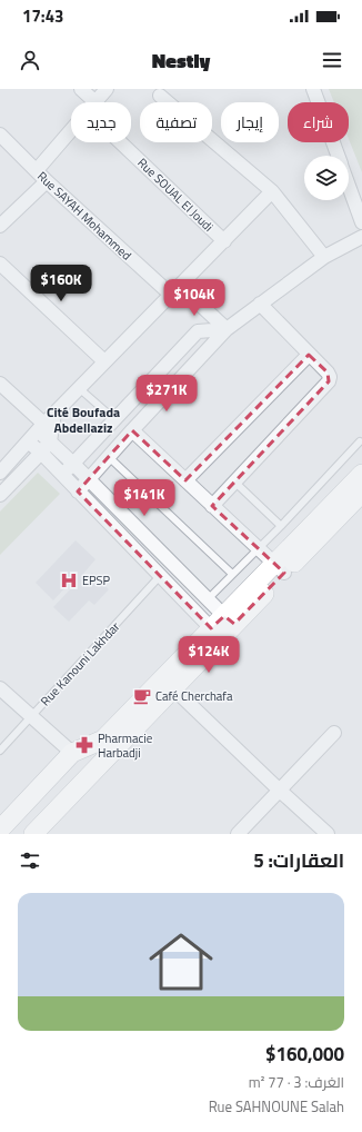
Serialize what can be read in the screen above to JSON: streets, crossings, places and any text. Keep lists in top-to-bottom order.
{
  "streets": {
    "street": ["Rue SOUAL El Joudi", "Rue SAYAH Mohammed"],
    "lane": ["Rue Kanouni Lakhdar"]
  },
  "districts": ["Cité Boufada Abdellaziz"],
  "places": {
    "hospital": ["EPSP"],
    "cafe": ["Café Cherchafa"],
    "pharmacy": ["Pharmacie Harbadji"]
  },
  "page": {
    "status": "17:43",
    "header": "Nestly",
    "chip": [
      "شراء",
      "إيجار",
      "تصفية",
      "جديد"
    ],
    "price": [
      "$160K",
      "$104K",
      "$271K",
      "$141K",
      "$124K"
    ],
    "heading": "العقارات: 5",
    "list": [
      {
        "name": "$160,000",
        "note": "الغرف: 3 · 77 m² · Rue SAHNOUNE Salah"
      }
    ]
  }
}
